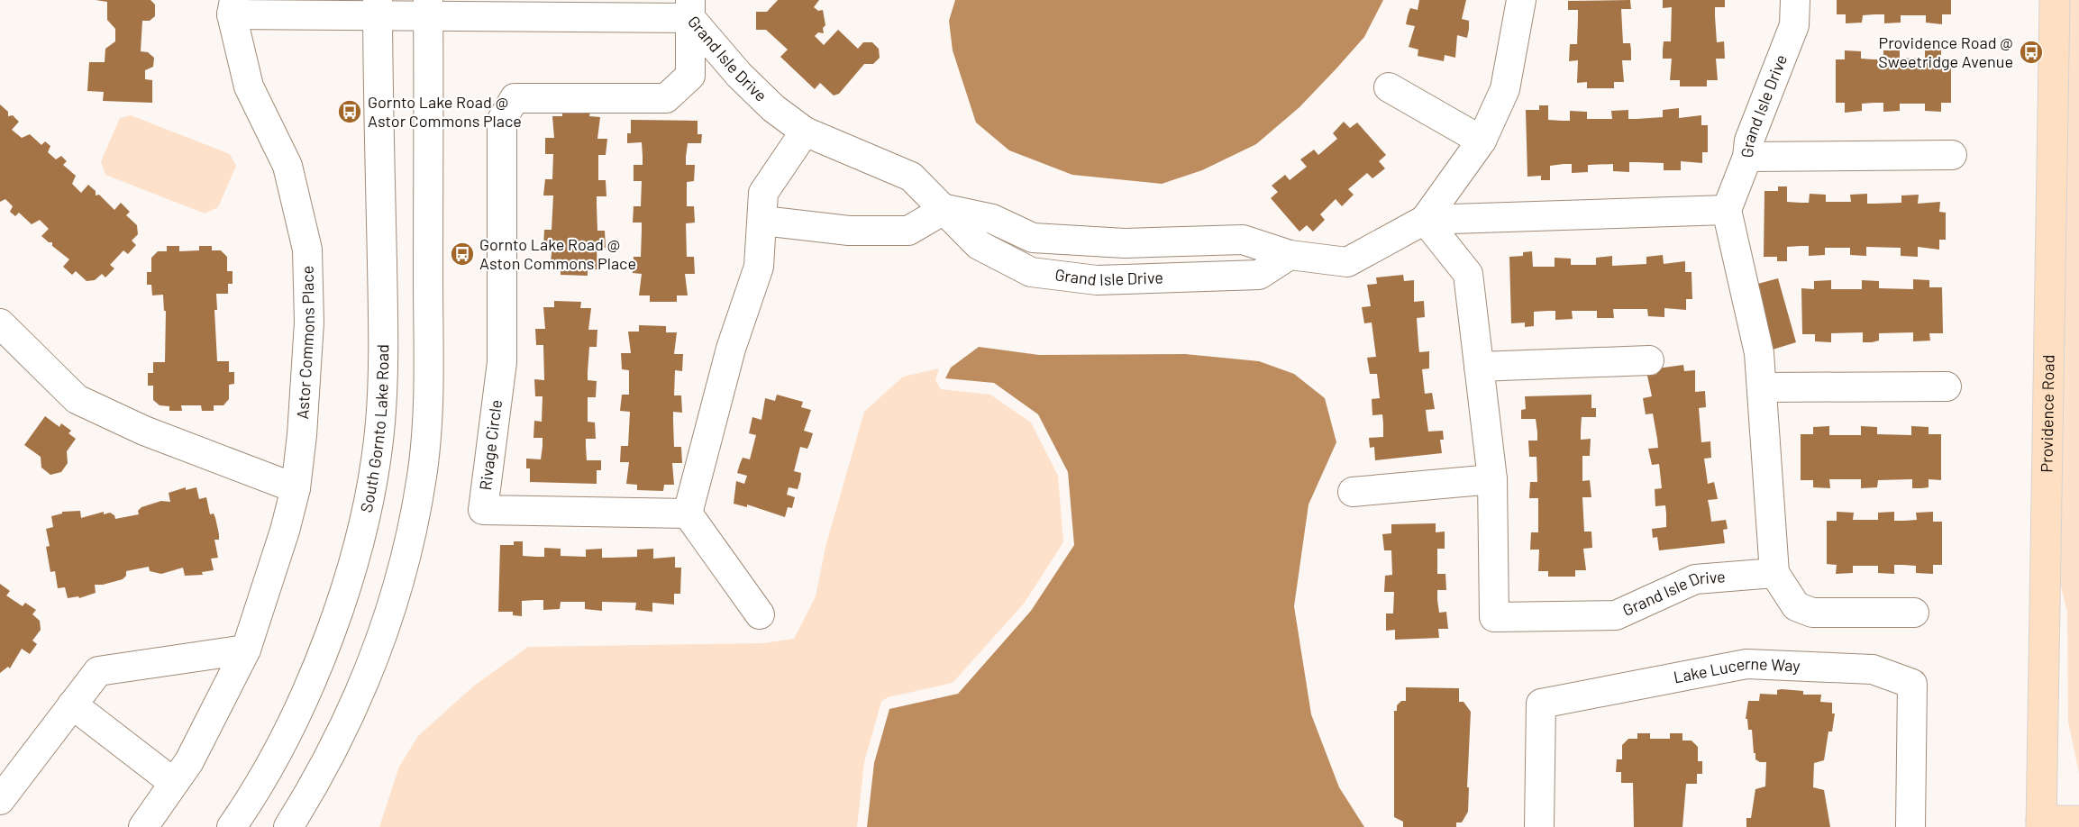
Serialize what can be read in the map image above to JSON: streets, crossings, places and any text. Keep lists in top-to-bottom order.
{
  "streets": {
    "main road": ["Providence Road"],
    "street": [
      "Grand Isle Drive",
      "Astor Commons Place",
      "South Gornto Lake Road",
      "Rivage Circle",
      "Lake Lucerne Way"
    ]
  },
  "crossings": [
    ["Grand Isle Drive", "Astor Commons Place"],
    ["Grand Isle Drive", "South Gornto Lake Road"],
    ["Grand Isle Drive", "Rivage Circle"],
    ["Astor Commons Place", "South Gornto Lake Road"]
  ],
  "places": {
    "bus stop": ["Providence Road @ Sweetridge Avenue", "Gornto Lake Road @ Astor Commons Place", "Gornto Lake Road @ Aston Commons Place"]
  }
}
